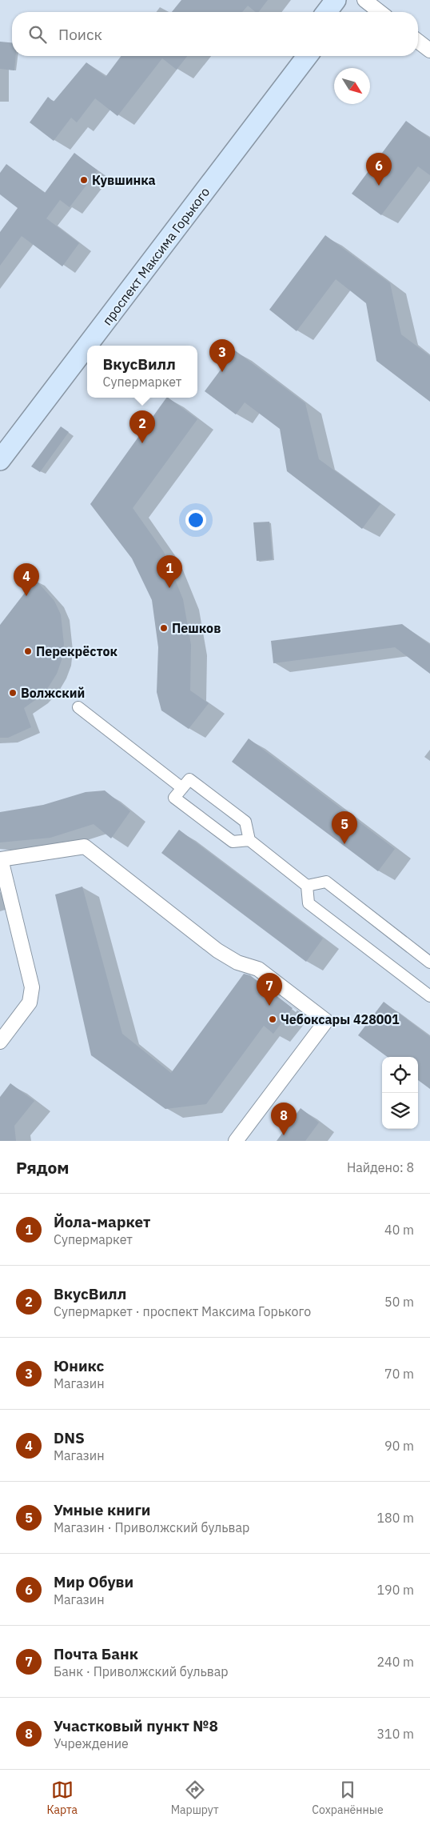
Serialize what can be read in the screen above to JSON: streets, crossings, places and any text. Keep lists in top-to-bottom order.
{
  "streets": {
    "main road": ["проспект Максима Горького"]
  },
  "places": [
    "Кувшинка",
    "Пешков",
    "Перекрёсток",
    "Волжский",
    "Чебоксары 428001"
  ],
  "north": "bottom right",
  "page": {
    "search": "Поиск",
    "pins": [
      "6",
      "3",
      "2",
      "1",
      "4",
      "5",
      "7",
      "8"
    ],
    "popup": ["ВкусВилл", "Супермаркет"],
    "heading": ["Рядом", "Найдено: 8"],
    "list": [
      {
        "mark": "1",
        "name": "Йола-маркет",
        "note": "Супермаркет",
        "value": "40 m"
      },
      {
        "mark": "2",
        "name": "ВкусВилл",
        "note": "Супермаркет · проспект Максима Горького",
        "value": "50 m"
      },
      {
        "mark": "3",
        "name": "Юникс",
        "note": "Магазин",
        "value": "70 m"
      },
      {
        "mark": "4",
        "name": "DNS",
        "note": "Магазин",
        "value": "90 m"
      },
      {
        "mark": "5",
        "name": "Умные книги",
        "note": "Магазин · Приволжский бульвар",
        "value": "180 m"
      },
      {
        "mark": "6",
        "name": "Мир Обуви",
        "note": "Магазин",
        "value": "190 m"
      },
      {
        "mark": "7",
        "name": "Почта Банк",
        "note": "Банк · Приволжский бульвар",
        "value": "240 m"
      },
      {
        "mark": "8",
        "name": "Участковый пункт №8",
        "note": "Учреждение",
        "value": "310 m"
      }
    ],
    "nav": ["Карта", "Маршрут", "Сохранённые"]
  }
}
